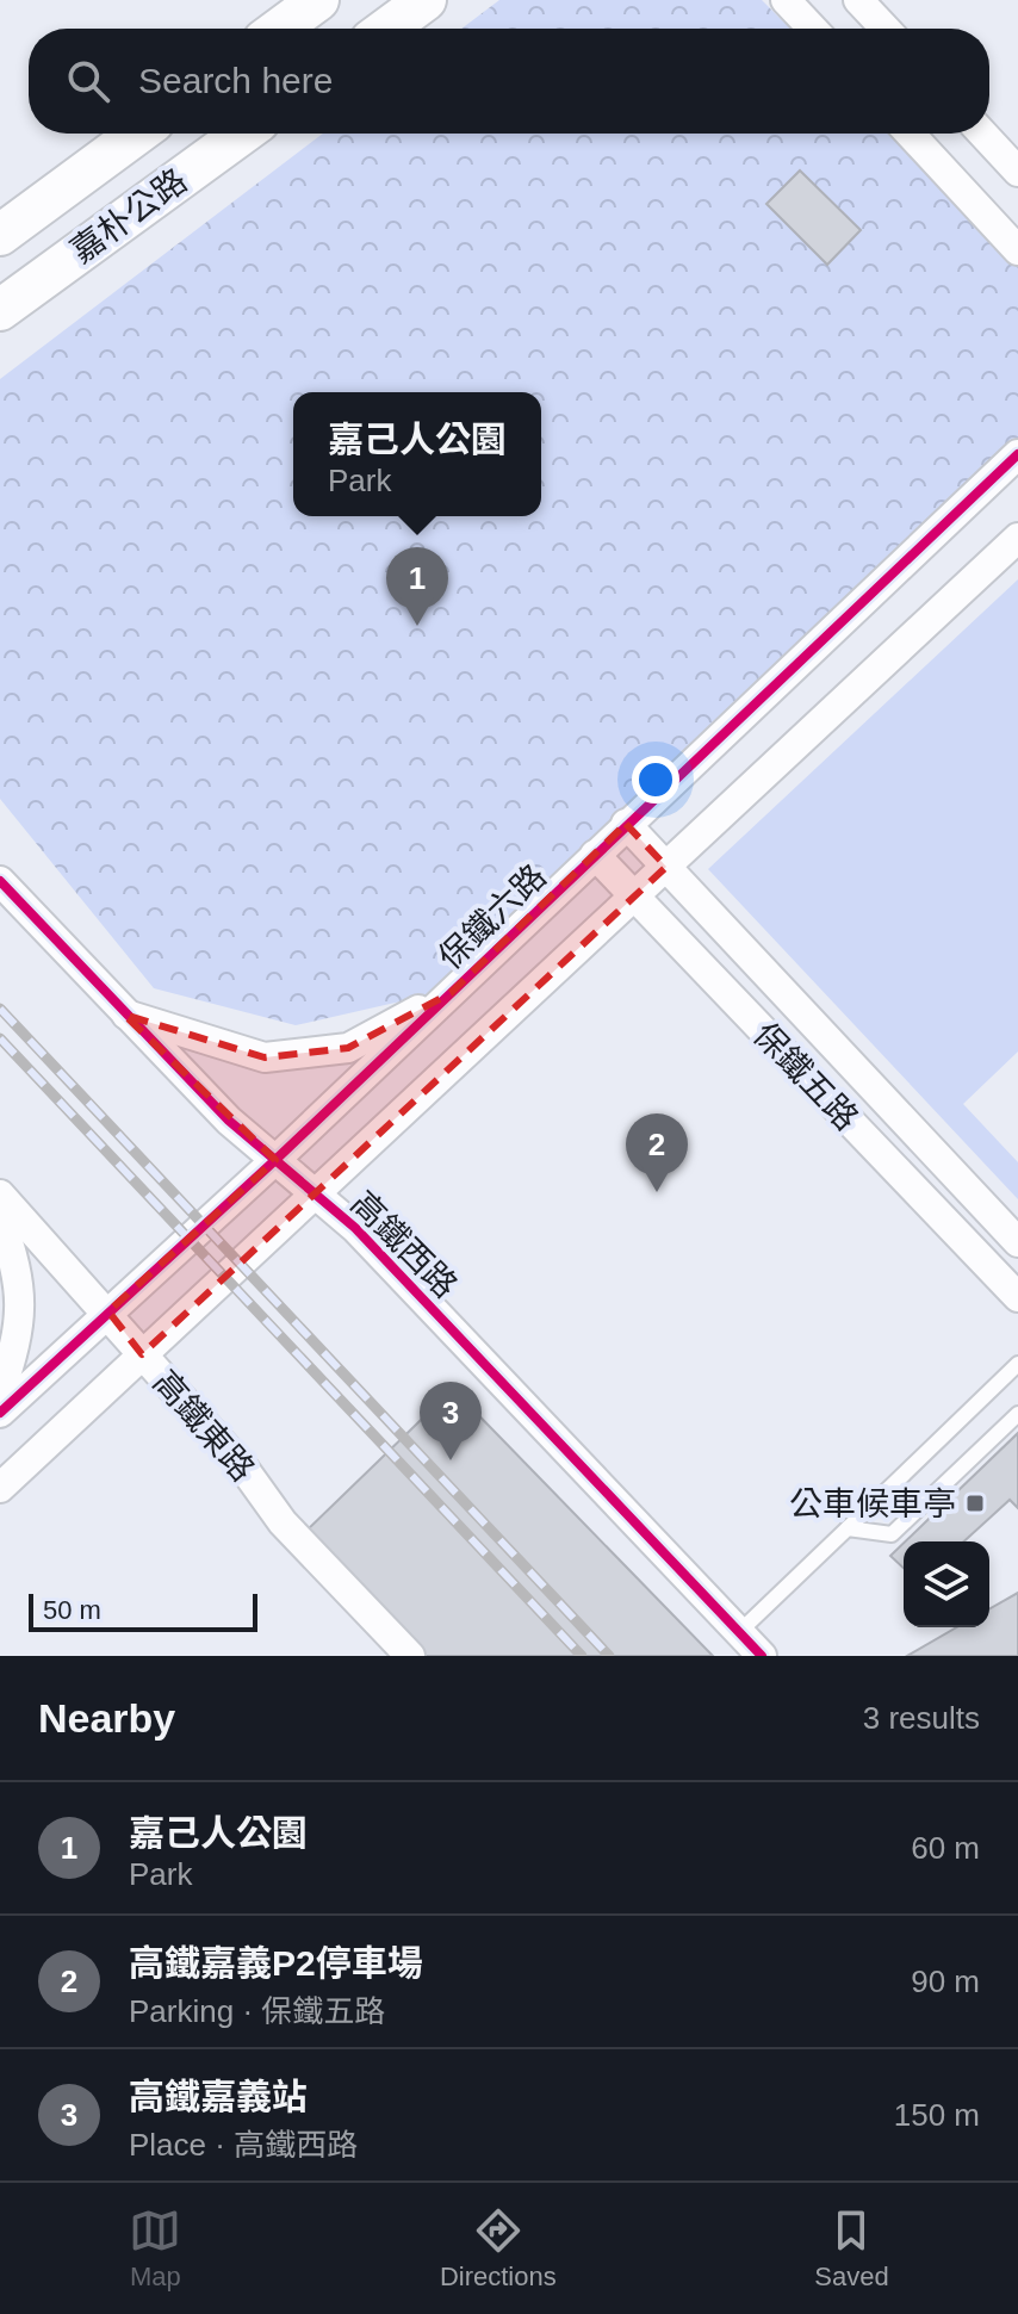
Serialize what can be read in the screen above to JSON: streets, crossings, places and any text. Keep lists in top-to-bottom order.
{
  "streets": {
    "main road": ["嘉朴公路"],
    "street": [
      "保鐵六路",
      "保鐵五路",
      "高鐵西路",
      "高鐵東路"
    ]
  },
  "crossings": [
    ["保鐵六路", "保鐵五路"],
    ["保鐵六路", "高鐵西路"],
    ["保鐵六路", "高鐵東路"]
  ],
  "places": {
    "transit": ["公車候車亭"]
  },
  "scale_bar": "50 m",
  "page": {
    "search": "Search here",
    "popup": ["嘉己人公園", "Park"],
    "pins": ["1", "2", "3"],
    "scale": "50 m",
    "heading": ["Nearby", "3 results"],
    "list": [
      {
        "mark": "1",
        "name": "嘉己人公園",
        "note": "Park",
        "value": "60 m"
      },
      {
        "mark": "2",
        "name": "高鐵嘉義P2停車場",
        "note": "Parking · 保鐵五路",
        "value": "90 m"
      },
      {
        "mark": "3",
        "name": "高鐵嘉義站",
        "note": "Place · 高鐵西路",
        "value": "150 m"
      }
    ],
    "nav": ["Map", "Directions", "Saved"]
  }
}
